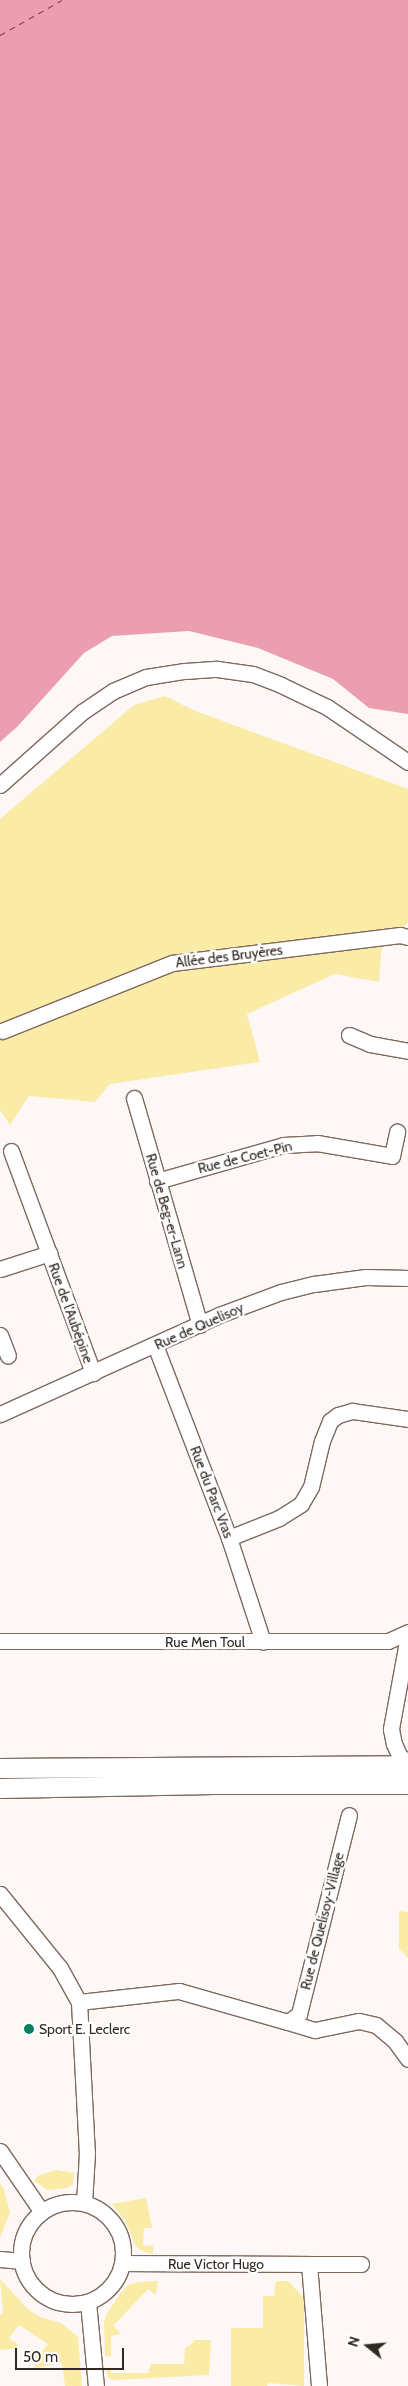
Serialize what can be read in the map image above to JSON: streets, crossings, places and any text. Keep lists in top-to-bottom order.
{
  "streets": {
    "street": [
      "Allée des Bruyères",
      "Rue de Coet-Pin",
      "Rue de Beg-er-Lann",
      "Rue de l'Aubépine",
      "Rue de Quelisoy",
      "Rue du Parc Vras",
      "Rue Men Toul",
      "Rue de Quelisoy-Village",
      "Rue Victor Hugo"
    ]
  },
  "crossings": [
    ["Rue de Coet-Pin", "Rue de Beg-er-Lann"],
    ["Rue de Beg-er-Lann", "Rue de Quelisoy"],
    ["Rue de l'Aubépine", "Rue de Quelisoy"],
    ["Rue de Quelisoy", "Rue du Parc Vras"],
    ["Rue du Parc Vras", "Rue Men Toul"]
  ],
  "places": ["Sport E. Leclerc"],
  "scale_bar": "50 m",
  "north": "left"
}
